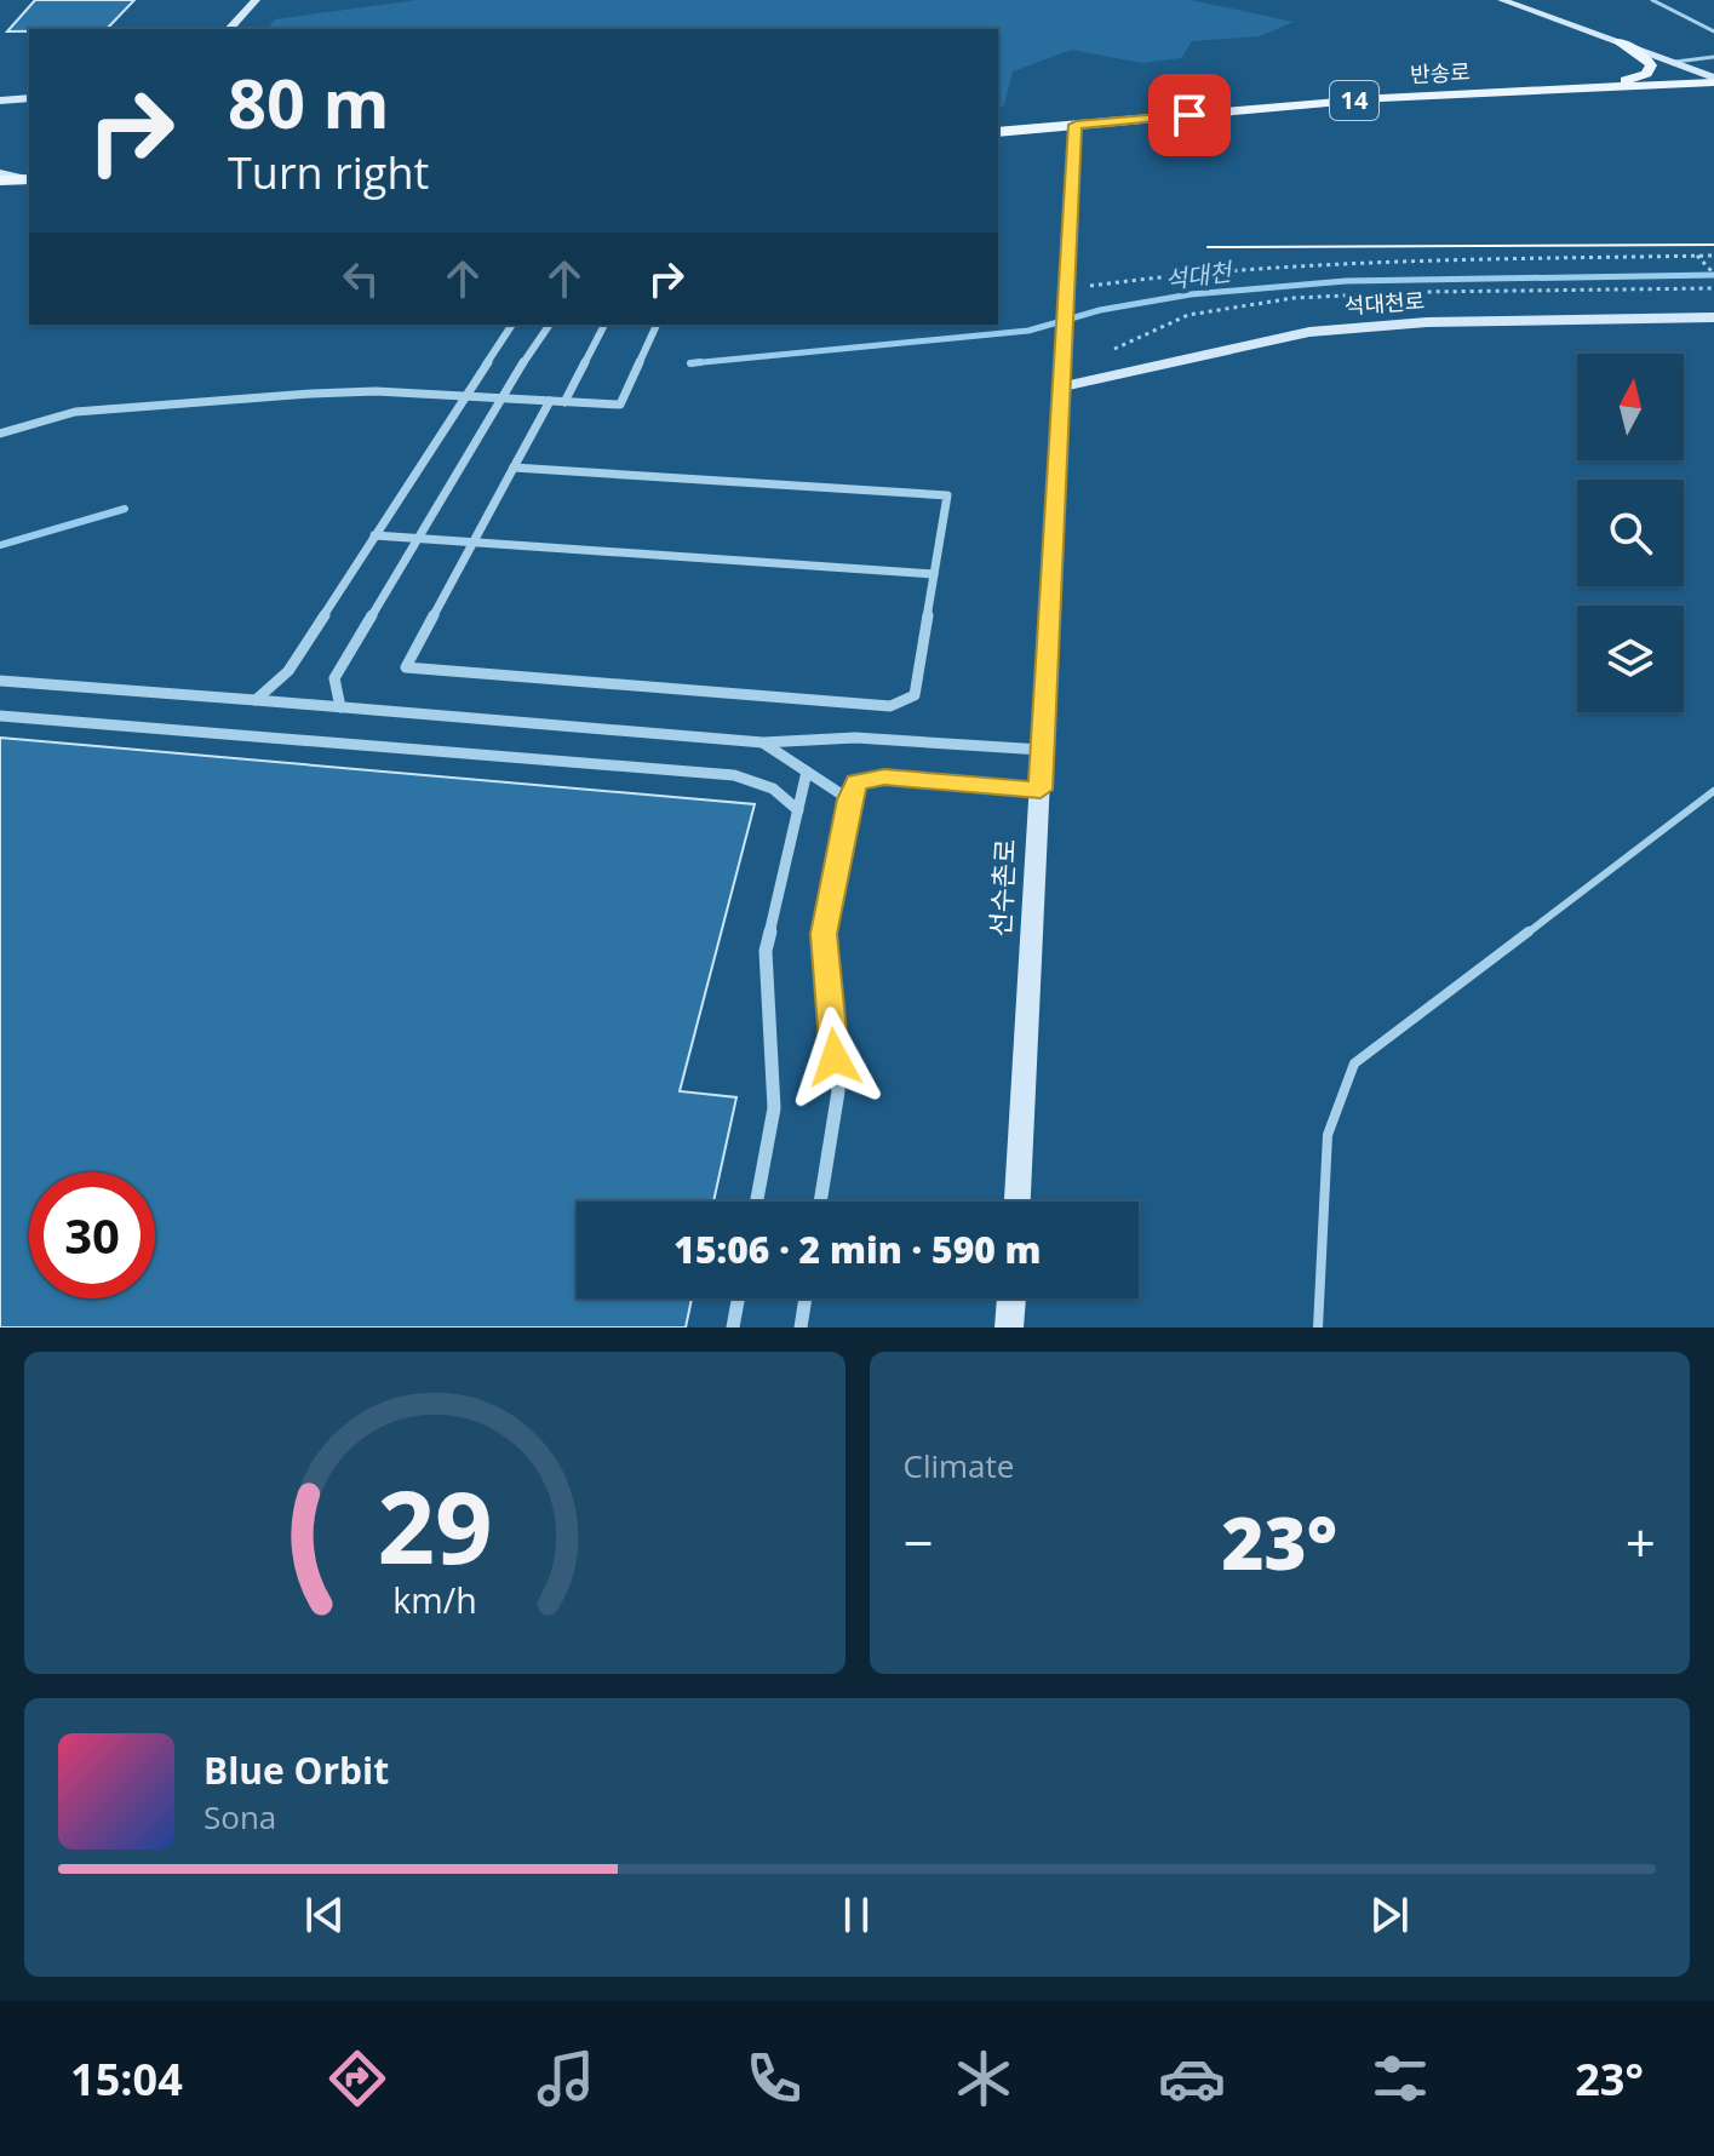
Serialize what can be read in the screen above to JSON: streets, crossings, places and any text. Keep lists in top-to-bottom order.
{
  "streets": {
    "main road": [
      "반송로",
      "14",
      "석대천로",
      "선수촌로"
    ]
  },
  "crossings": [
    ["반송로", "선수촌로"],
    ["석대천로", "선수촌로"]
  ],
  "water": ["석대천"],
  "north": "top",
  "page": {
    "turn": ["80 m", "Turn right"],
    "limit": "30",
    "trip": "15:06 · 2 min · 590 m",
    "tile": "Climate",
    "heat": ["−", "23°", "+"],
    "song": ["Blue Orbit", "Sona"],
    "tabs": ["15:04", "23°"],
    "gauge": ["29", "km/h"]
  }
}
